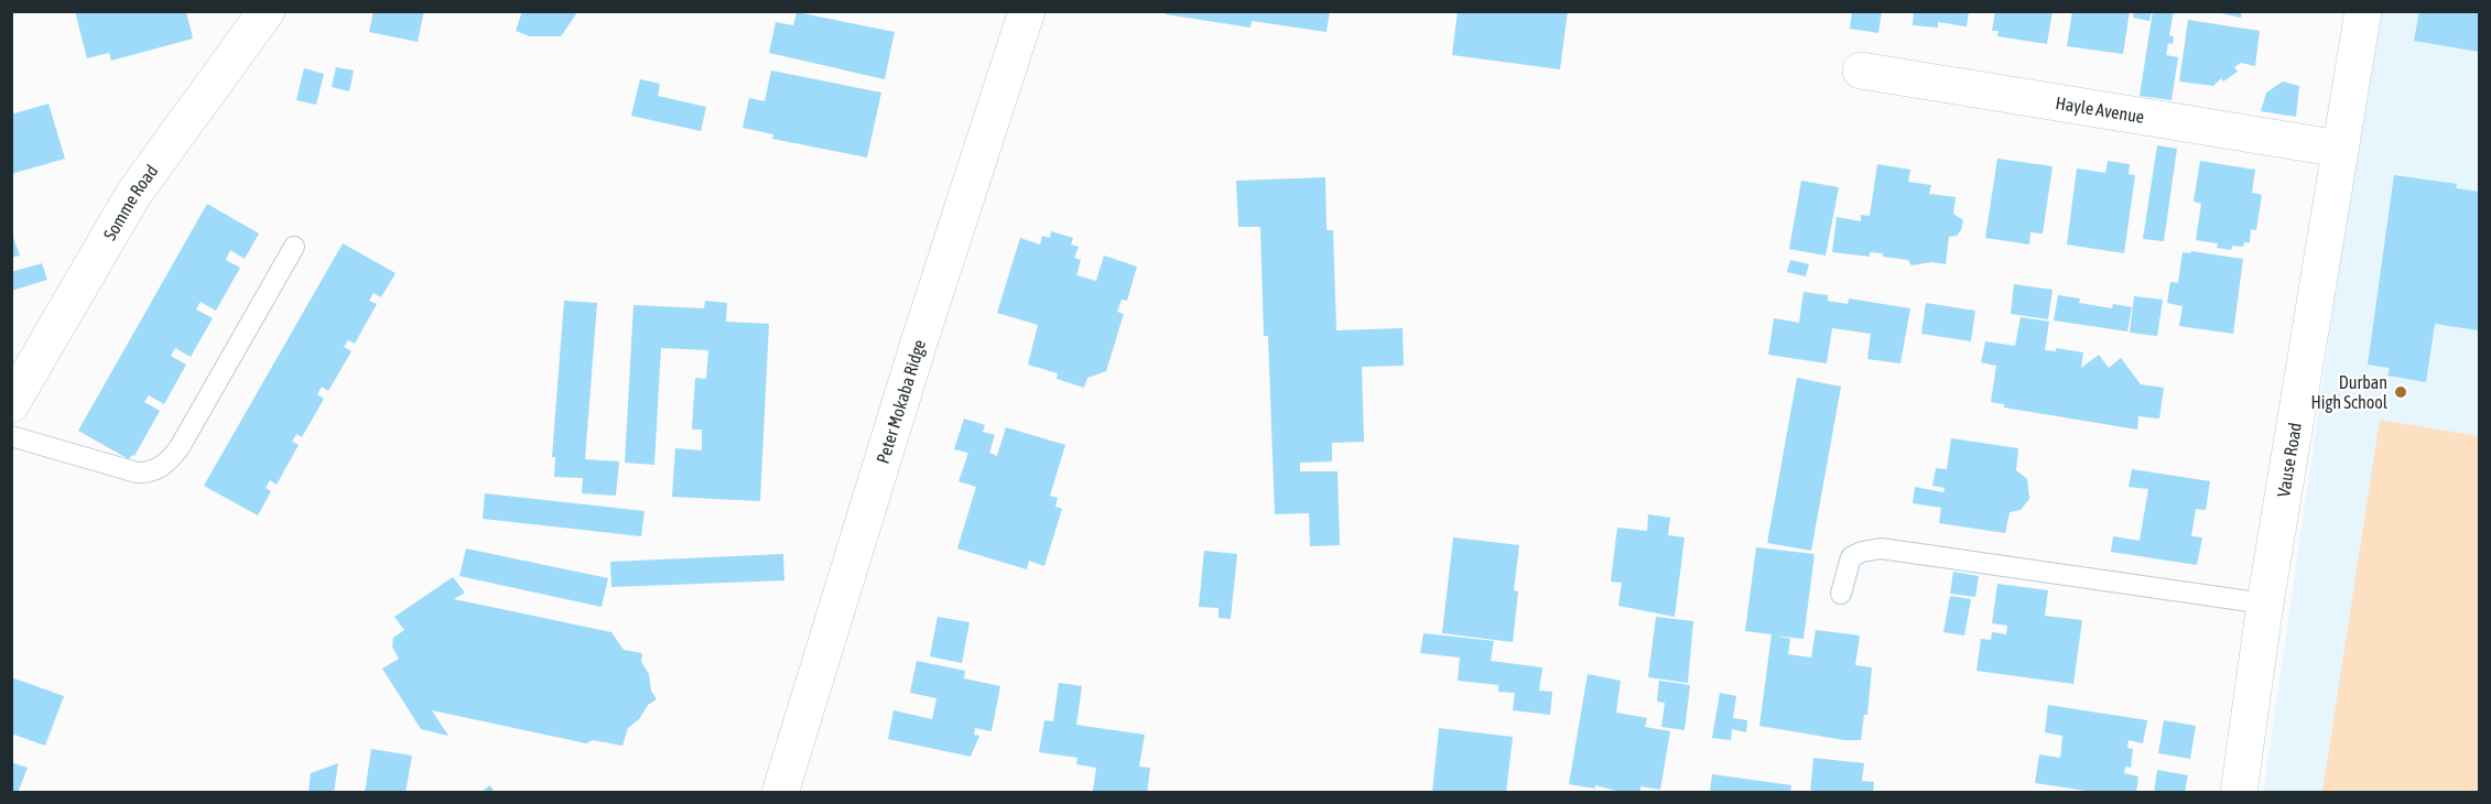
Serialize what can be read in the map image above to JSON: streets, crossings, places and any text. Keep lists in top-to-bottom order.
{
  "streets": {
    "street": [
      "Hayle Avenue",
      "Somme Road",
      "Peter Mokaba Ridge",
      "Vause Road"
    ]
  },
  "crossings": [
    ["Hayle Avenue", "Vause Road"]
  ],
  "places": ["Durban High School"]
}
